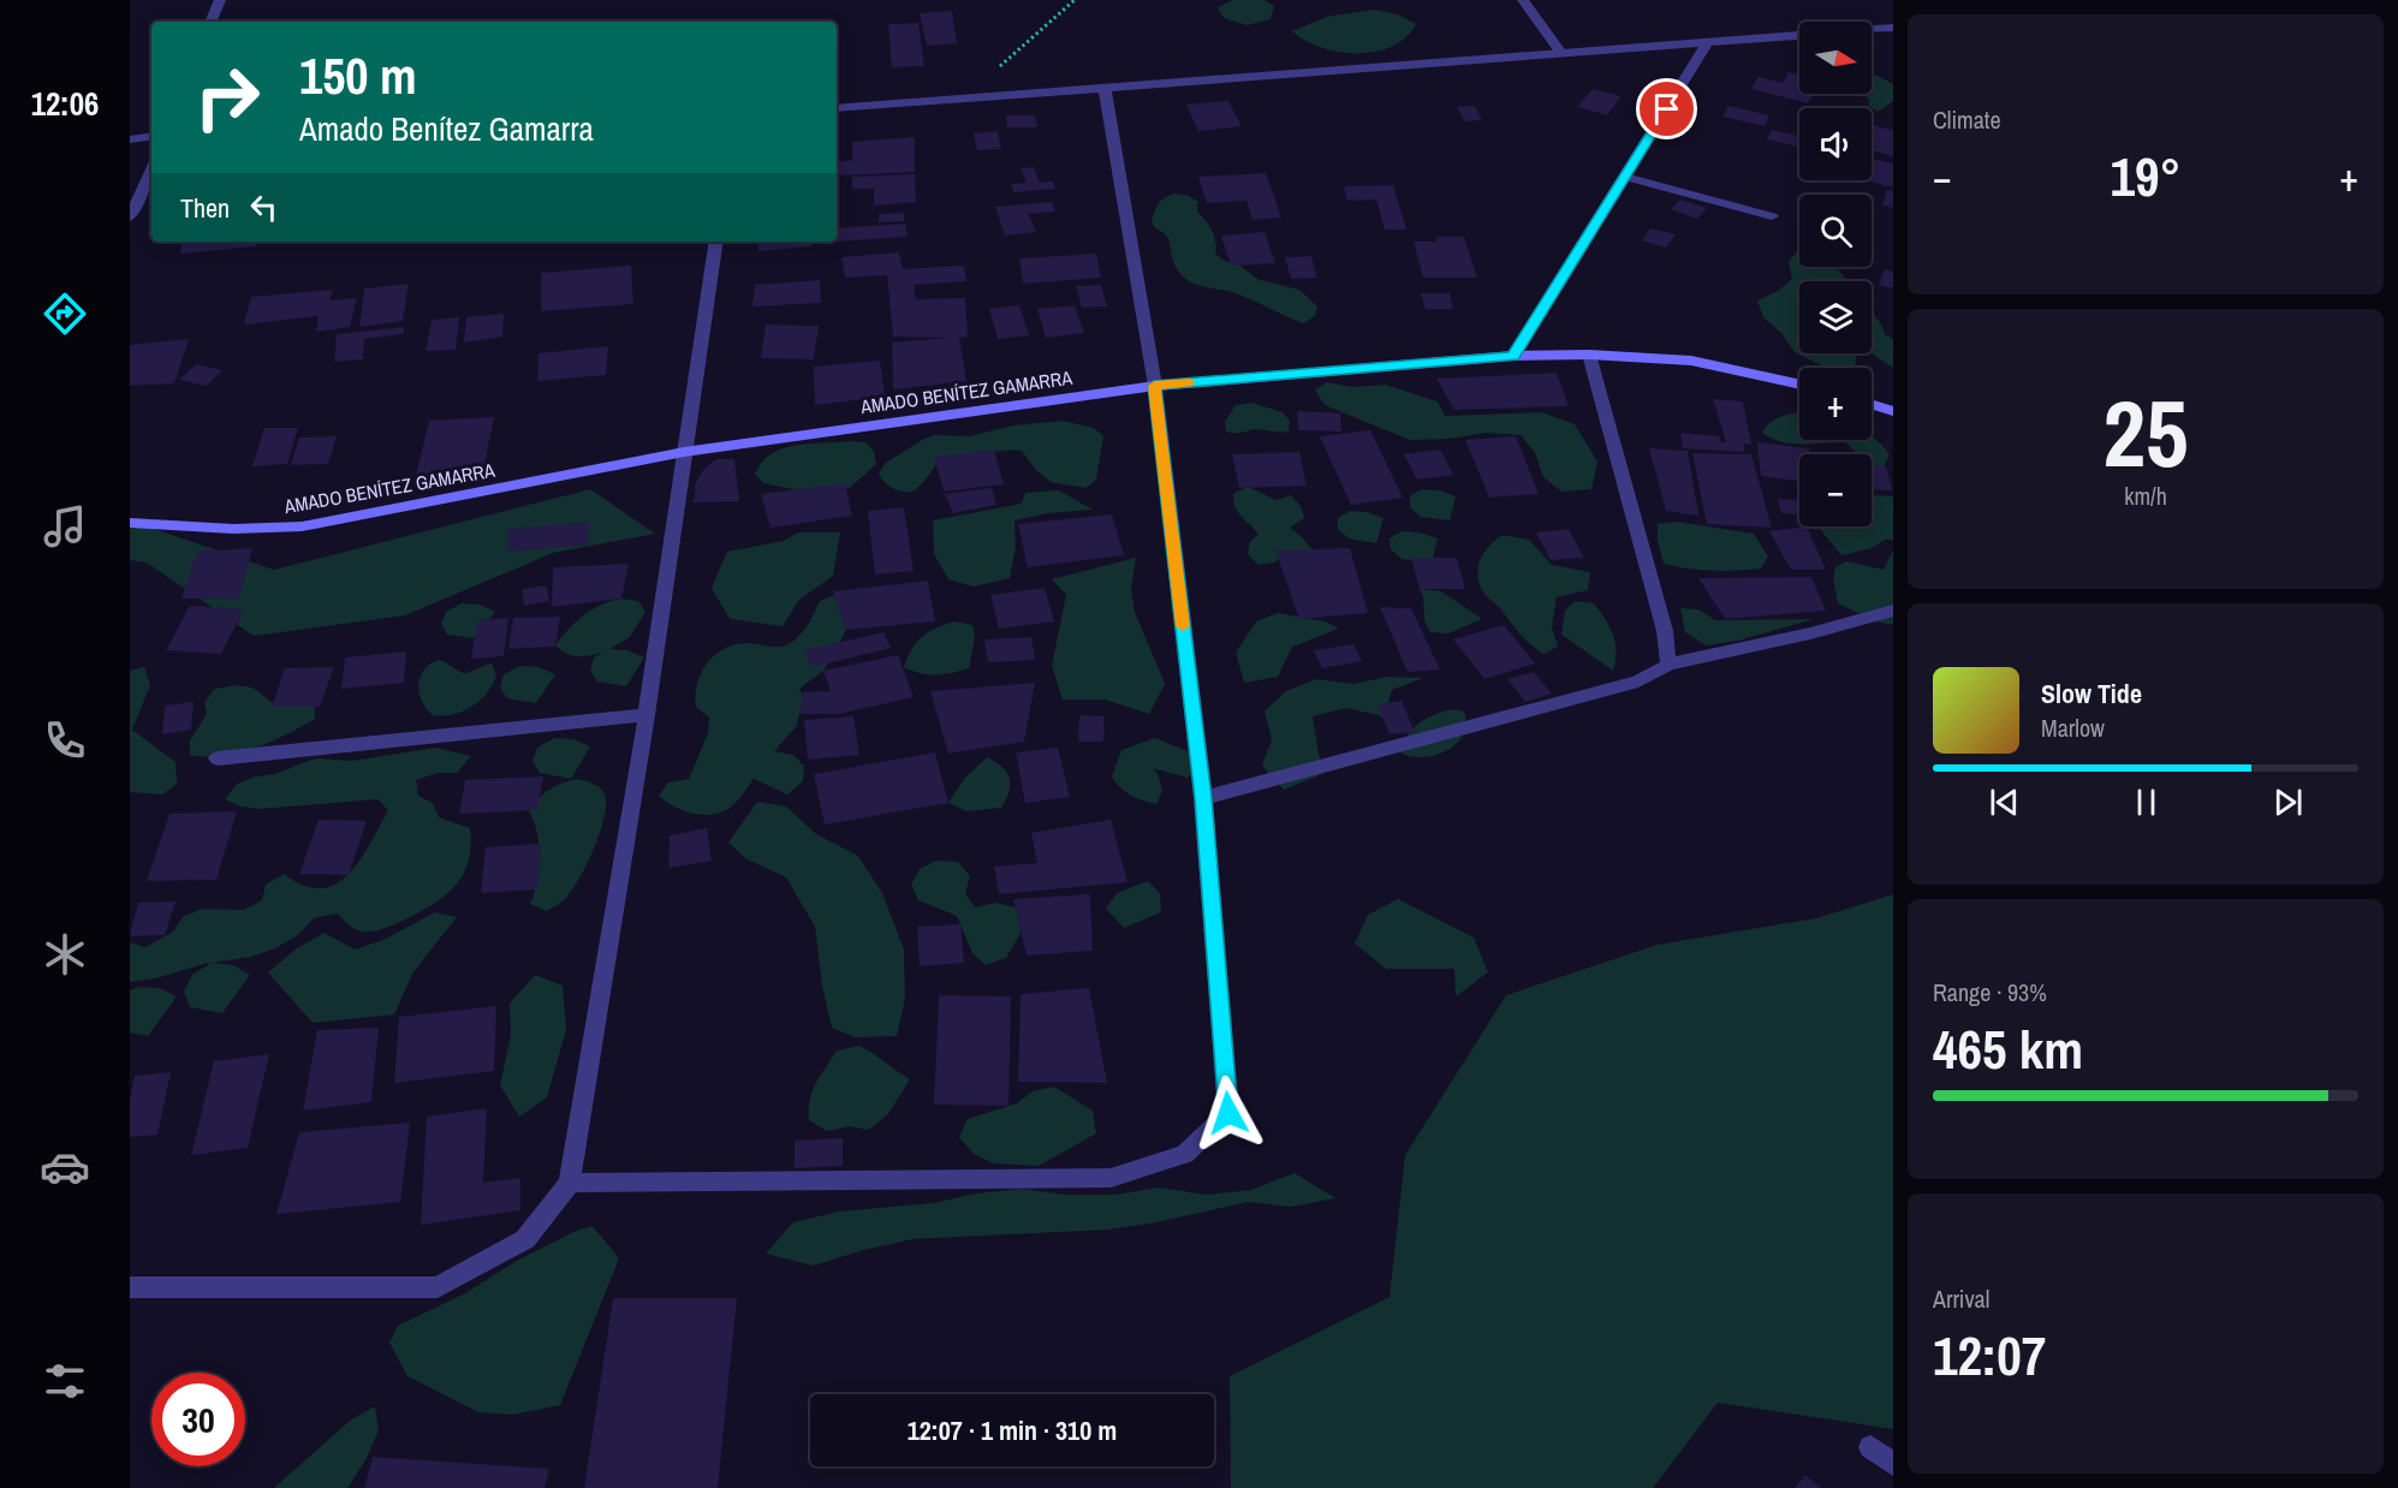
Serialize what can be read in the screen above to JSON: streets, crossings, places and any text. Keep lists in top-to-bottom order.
{
  "streets": {
    "main road": ["AMADO BENÍTEZ GAMARRA"]
  },
  "north": "right",
  "page": {
    "tabs": "12:06",
    "tile": [
      "Climate",
      ["25", "km/h"],
      ["Range · 93%", "465 km"],
      ["Arrival", "12:07"]
    ],
    "map_buttons": ["+", "−"],
    "turn": ["150 m", "Amado Benítez Gamarra"],
    "heat": ["−", "19°", "+"],
    "then": "Then",
    "song": ["Slow Tide", "Marlow"],
    "limit": "30",
    "trip": "12:07 · 1 min · 310 m"
  }
}
